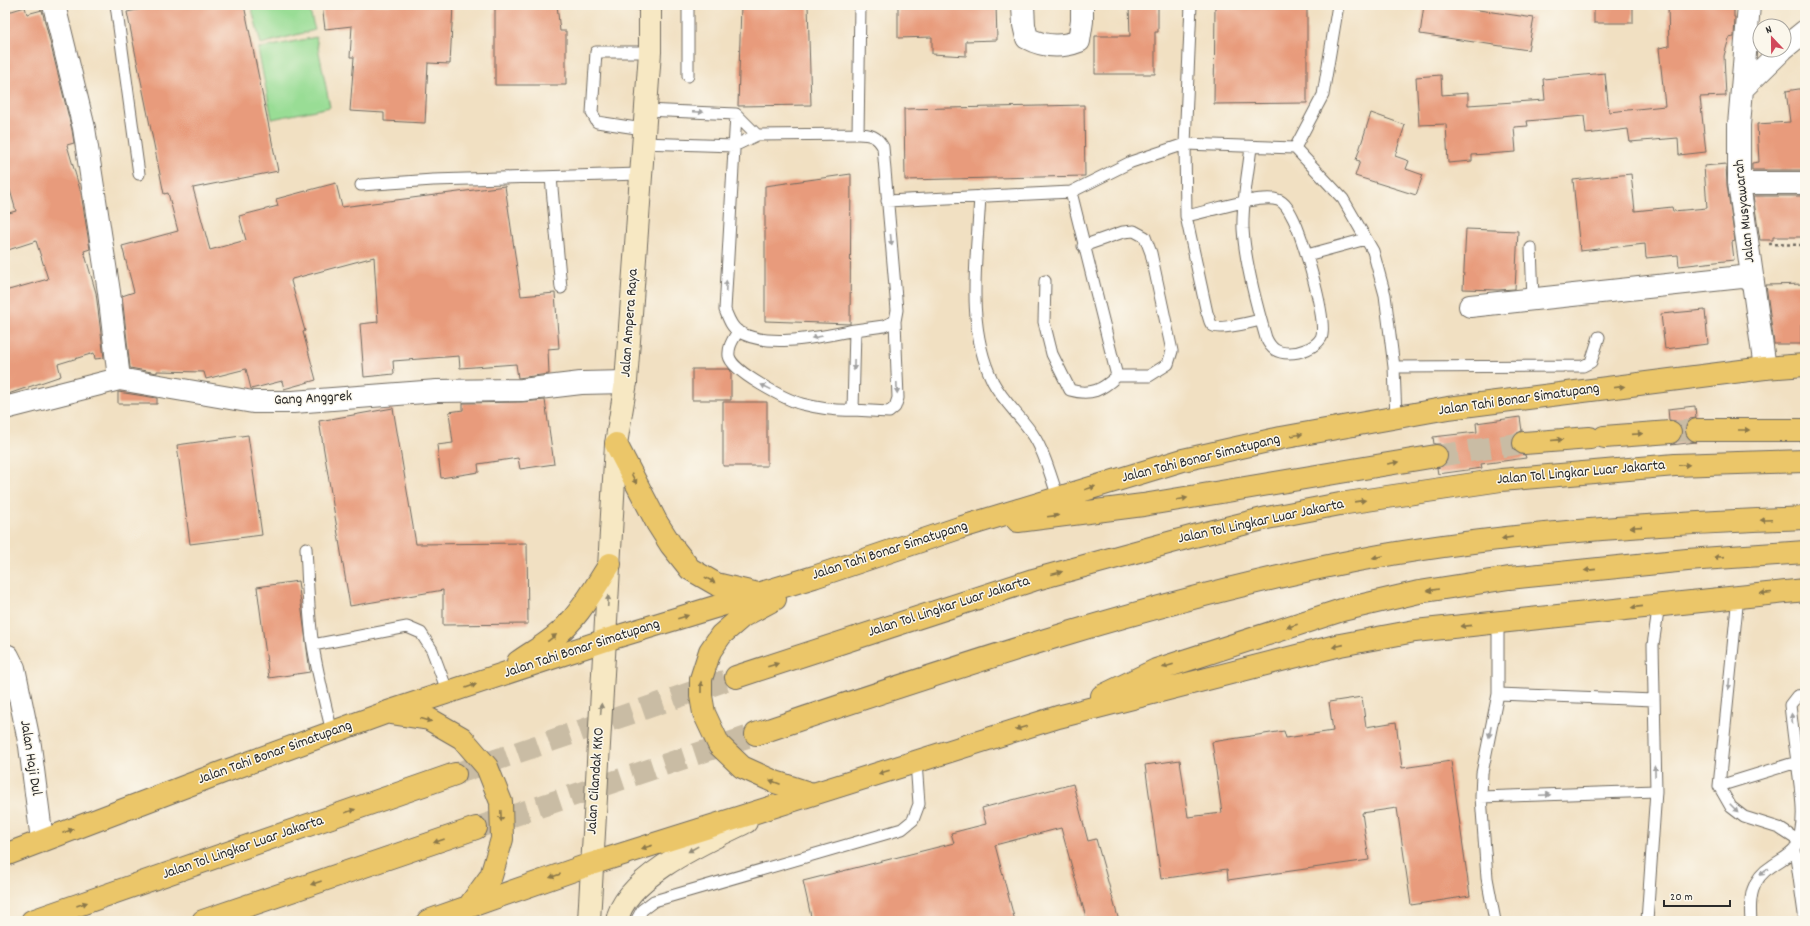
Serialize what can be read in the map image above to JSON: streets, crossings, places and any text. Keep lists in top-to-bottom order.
{
  "streets": {
    "highway": ["Jalan Tahi Bonar Simatupang", "Jalan Tol Lingkar Luar Jakarta"],
    "street": [
      "Jalan Musyawarah",
      "Jalan Ampera Raya",
      "Gang Anggrek",
      "Jalan Haji Dul",
      "Jalan Cilandak KKO"
    ]
  },
  "crossings": [
    ["Jalan Musyawarah", "Jalan Tahi Bonar Simatupang"],
    ["Jalan Ampera Raya", "Gang Anggrek"],
    ["Jalan Ampera Raya", "Jalan Tahi Bonar Simatupang"],
    ["Jalan Ampera Raya", "Jalan Cilandak KKO"],
    ["Jalan Tahi Bonar Simatupang", "Jalan Haji Dul"],
    ["Jalan Tahi Bonar Simatupang", "Jalan Cilandak KKO"]
  ],
  "one_way": ["Jalan Cilandak KKO"],
  "scale_bar": "20 m",
  "north": "top"
}
